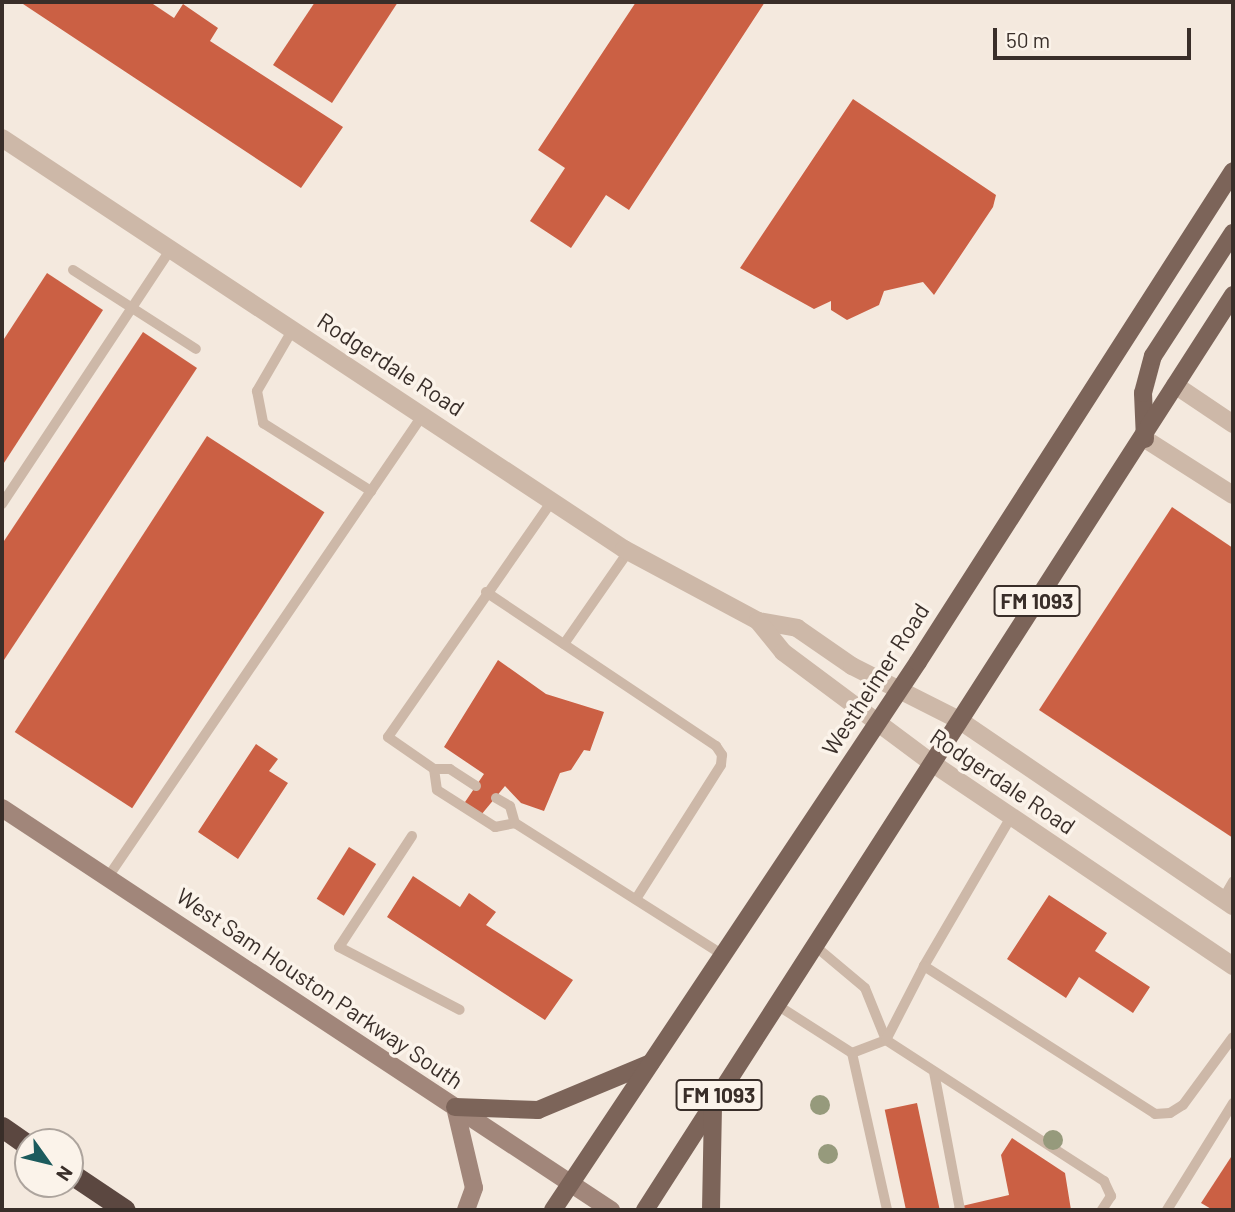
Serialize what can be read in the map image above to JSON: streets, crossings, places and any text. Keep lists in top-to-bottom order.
{
  "streets": {
    "main road": ["FM 1093", "Westheimer Road", "West Sam Houston Parkway South"],
    "street": ["Rodgerdale Road"]
  },
  "crossings": [
    ["Rodgerdale Road", "FM 1093"],
    ["Rodgerdale Road", "Westheimer Road"],
    ["Westheimer Road", "West Sam Houston Parkway South"]
  ],
  "scale_bar": "50 m",
  "north": "bottom right"
}
